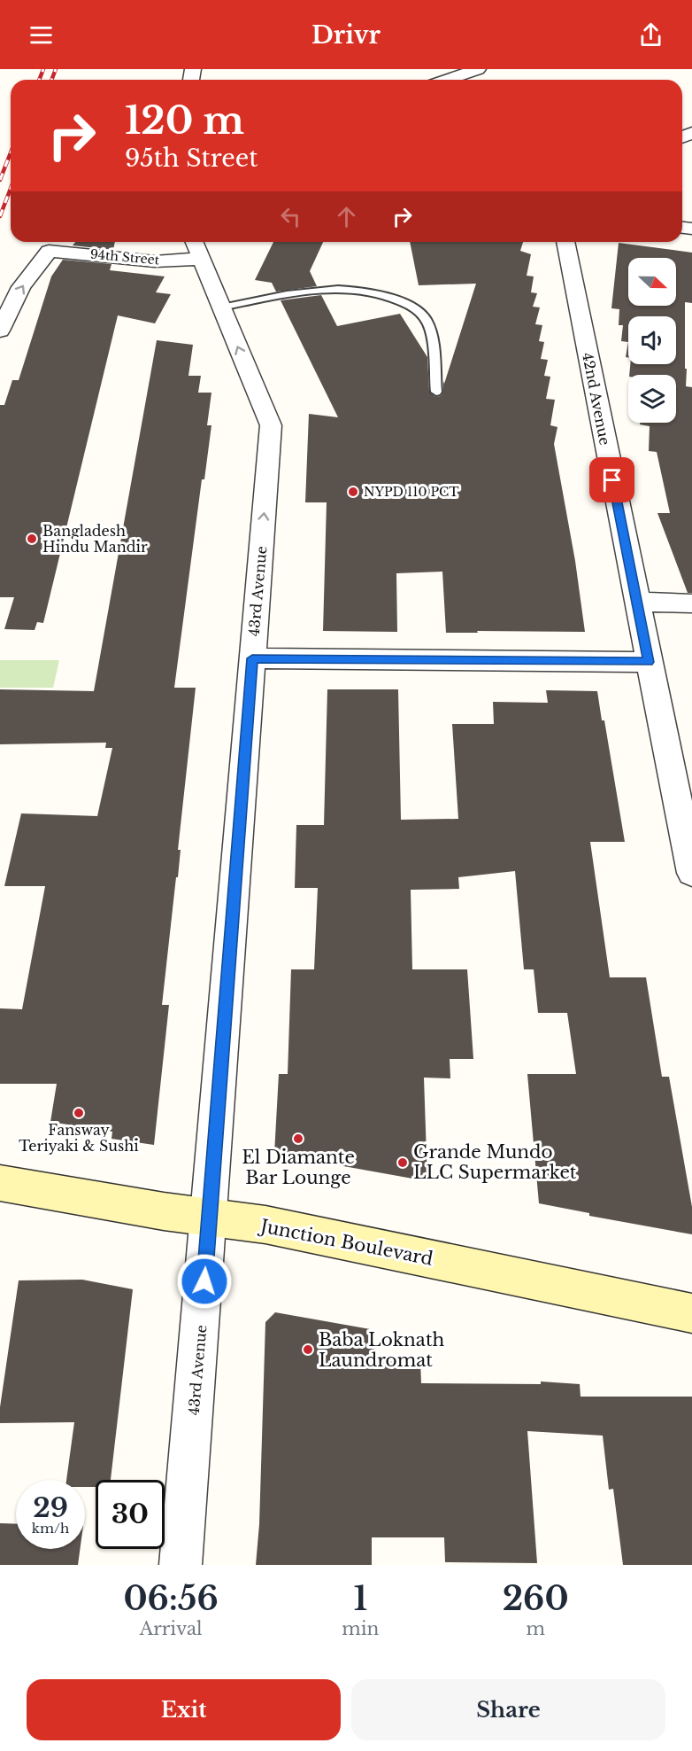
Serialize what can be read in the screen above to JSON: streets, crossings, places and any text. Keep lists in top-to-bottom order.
{
  "streets": {
    "main road": ["Junction Boulevard"],
    "street": ["94th Street", "42nd Avenue", "43rd Avenue"]
  },
  "crossings": [
    ["94th Street", "43rd Avenue"],
    ["43rd Avenue", "Junction Boulevard"]
  ],
  "one_way": ["94th Street"],
  "places": [
    "NYPD 110 PCT",
    "Bangladesh Hindu Mandir",
    "Fansway Teriyaki & Sushi",
    "El Diamante Bar Lounge",
    "Grande Mundo LLC Supermarket",
    "Baba Loknath Laundromat"
  ],
  "north": "right",
  "page": {
    "header": "Drivr",
    "turn": ["120 m", "95th Street"],
    "speed": "29 km/h",
    "limit": "30",
    "eta": [
      "06:56",
      "Arrival",
      "1",
      "min",
      "260",
      "m"
    ],
    "buttons": ["Exit", "Share"]
  }
}
